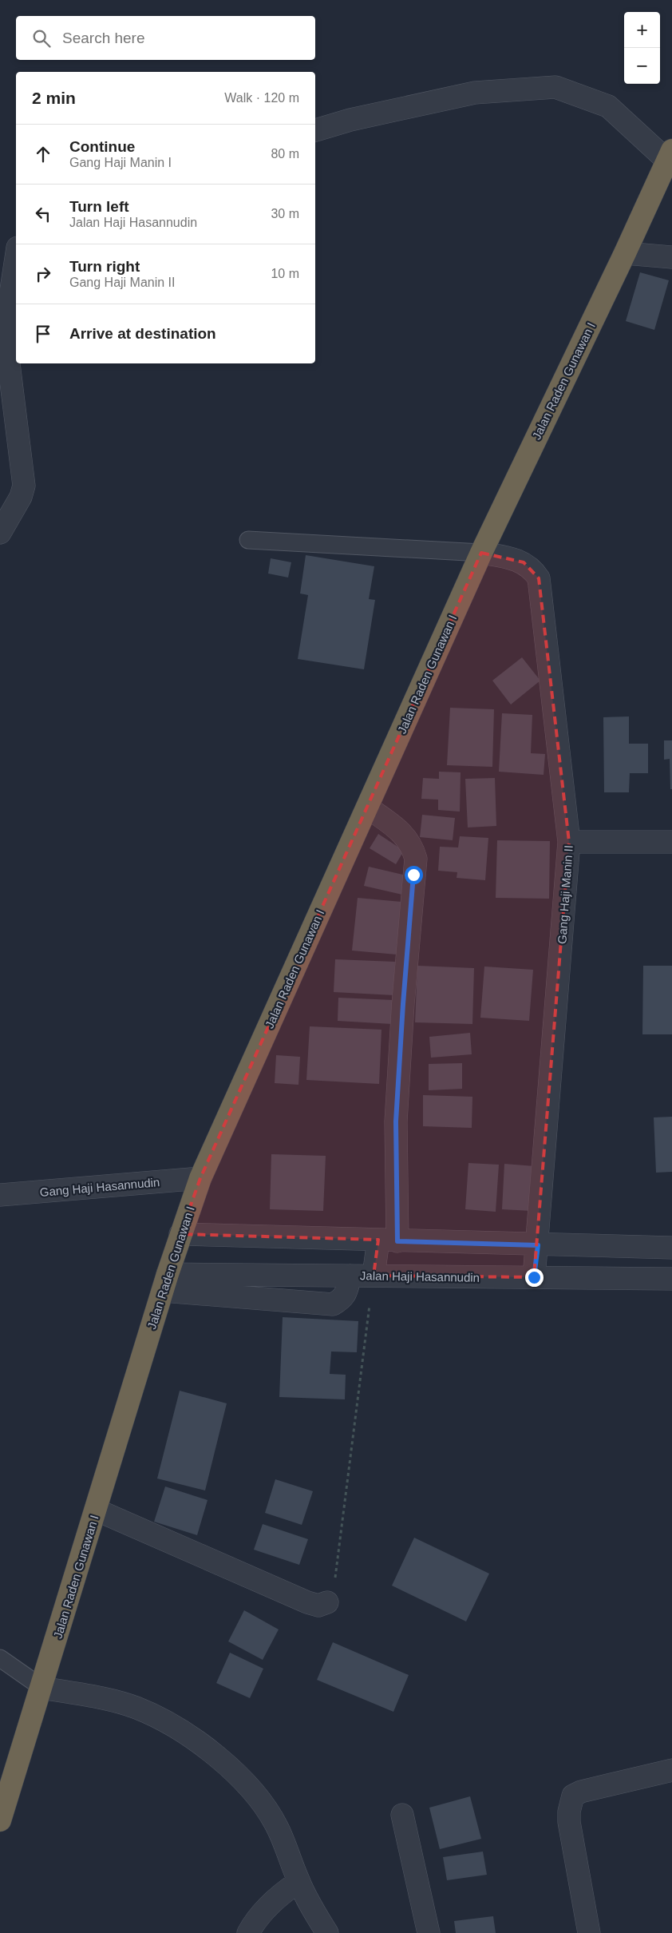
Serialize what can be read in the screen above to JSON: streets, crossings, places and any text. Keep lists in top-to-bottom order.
{
  "streets": {
    "highway": ["Jalan Raden Gunawan I"],
    "street": ["Gang Haji Manin II", "Gang Haji Hasannudin", "Jalan Haji Hasannudin"]
  },
  "crossings": [
    ["Jalan Raden Gunawan I", "Gang Haji Manin II"],
    ["Jalan Raden Gunawan I", "Gang Haji Hasannudin"],
    ["Jalan Raden Gunawan I", "Jalan Haji Hasannudin"],
    ["Gang Haji Manin II", "Jalan Haji Hasannudin"]
  ],
  "page": {
    "map_buttons": ["+", "−"],
    "search": "Search here",
    "heading": ["2 min", "Walk · 120 m"],
    "list": [
      ["Continue", "Gang Haji Manin I", "80 m"],
      ["Turn left", "Jalan Haji Hasannudin", "30 m"],
      ["Turn right", "Gang Haji Manin II", "10 m"],
      "Arrive at destination"
    ]
  }
}
